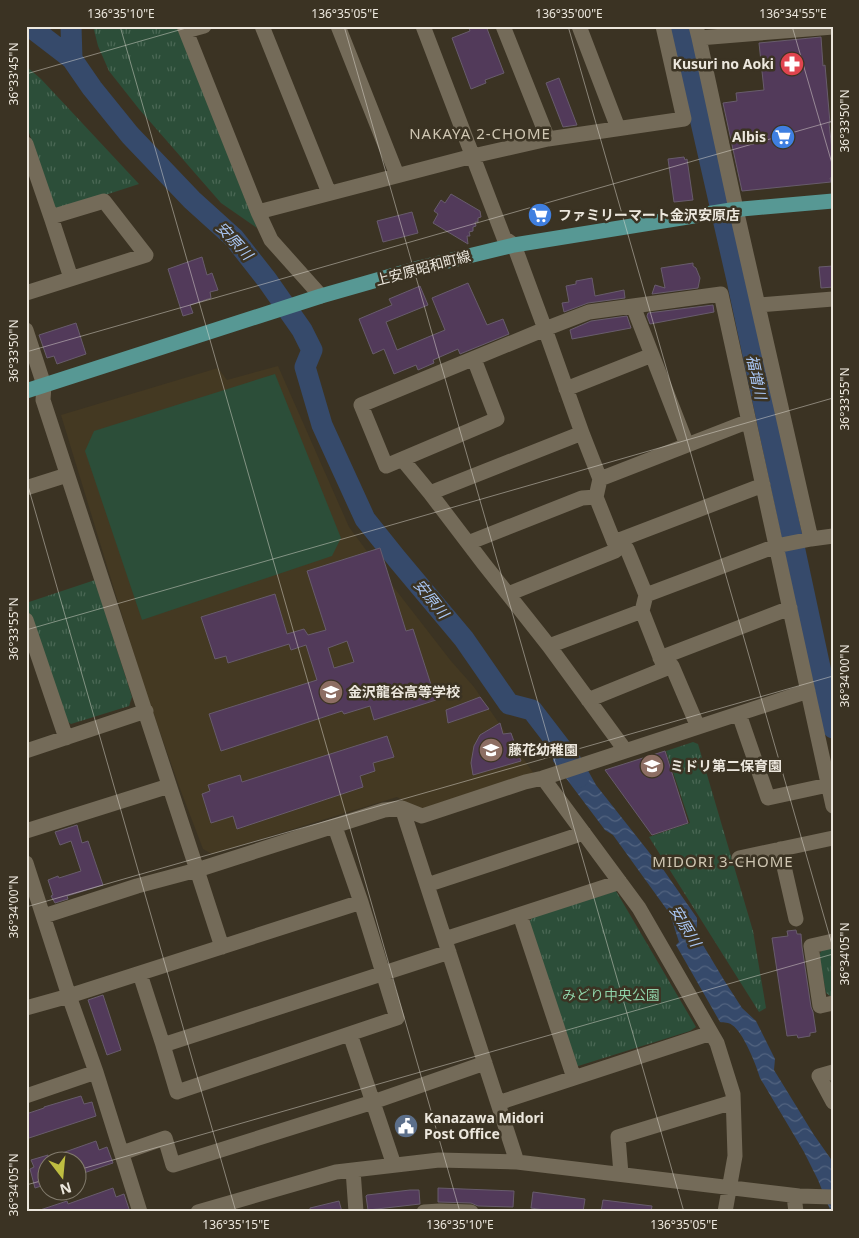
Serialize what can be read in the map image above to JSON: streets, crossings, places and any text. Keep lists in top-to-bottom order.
{
  "streets": {
    "main road": ["上安原昭和町線"]
  },
  "districts": ["NAKAYA 2-CHOME", "MIDORI 3-CHOME"],
  "water": ["安原川", "福増川"],
  "parks": ["みどり中央公園"],
  "places": {
    "pharmacy": ["Kusuri no Aoki"],
    "supermarket": ["Albis", "ファミリーマート金沢安原店"],
    "school or university": ["金沢龍谷高等学校", "藤花幼稚園", "ミドリ第二保育園"],
    "public building": ["Kanazawa Midori Post Office"]
  },
  "north": "bottom",
  "coordinates": [
    "136°35'10\"E",
    "136°35'05\"E",
    "136°35'00\"E",
    "136°34'55\"E",
    "36°33'45\"N",
    "36°33'50\"N",
    "36°33'55\"N",
    "36°34'00\"N",
    "36°34'05\"N",
    "136°35'15\"E"
  ]
}
